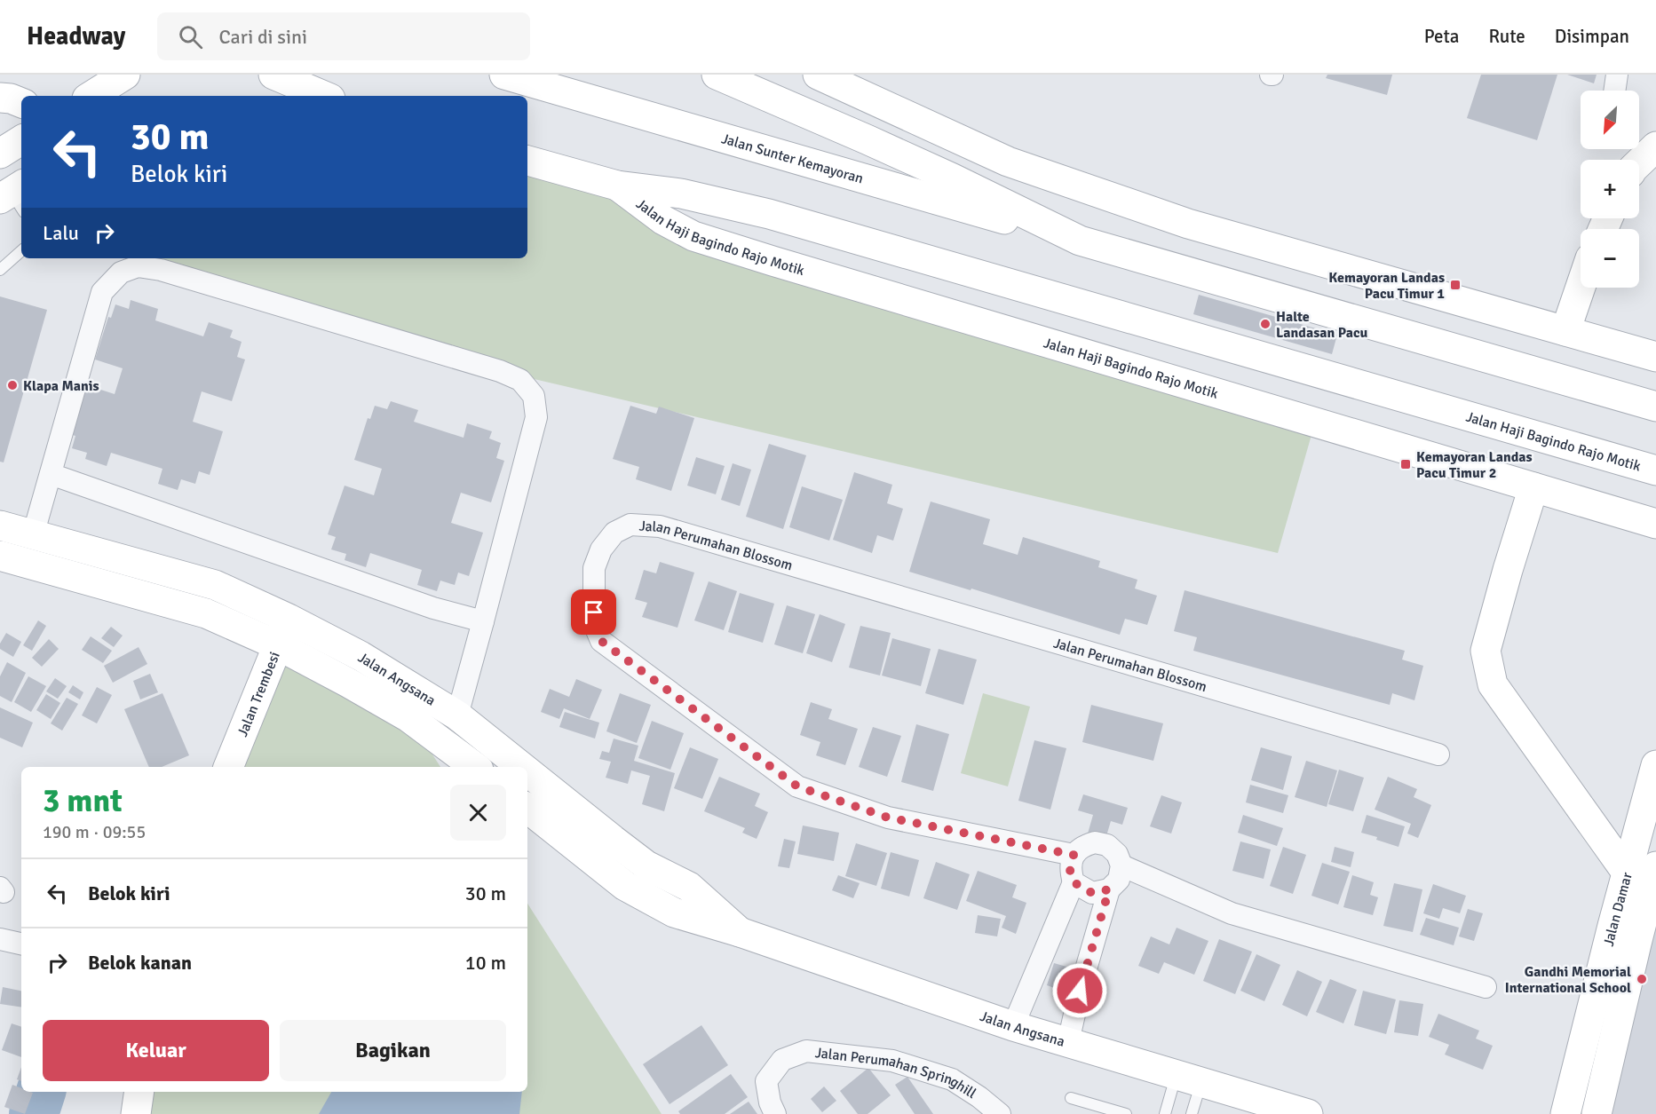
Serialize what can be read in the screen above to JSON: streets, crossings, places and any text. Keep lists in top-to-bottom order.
{
  "streets": {
    "main road": [
      "Jalan Sunter Kemayoran",
      "Jalan Haji Bagindo Rajo Motik",
      "Jalan Angsana",
      "Jalan Trembesi",
      "Jalan Damar"
    ],
    "street": ["Jalan Perumahan Blossom", "Jalan Perumahan Springhill"]
  },
  "crossings": [
    ["Jalan Angsana", "Jalan Trembesi"]
  ],
  "places": {
    "transit": ["Kemayoran Landas Pacu Timur 1", "Kemayoran Landas Pacu Timur 2"],
    "other": ["Halte Landasan Pacu", "Klapa Manis", "Gandhi Memorial International School"]
  },
  "north": "bottom left",
  "page": {
    "header": "Headway",
    "search": "Cari di sini",
    "nav": ["Peta", "Rute", "Disimpan"],
    "map_buttons": ["+", "−"],
    "turn": ["30 m", "Belok kiri"],
    "then": "Lalu",
    "heading": ["3 mnt", "190 m · 09:55"],
    "list": [
      {
        "name": "Belok kiri",
        "value": "30 m"
      },
      {
        "name": "Belok kanan",
        "value": "10 m"
      }
    ],
    "buttons": ["Keluar", "Bagikan"]
  }
}
